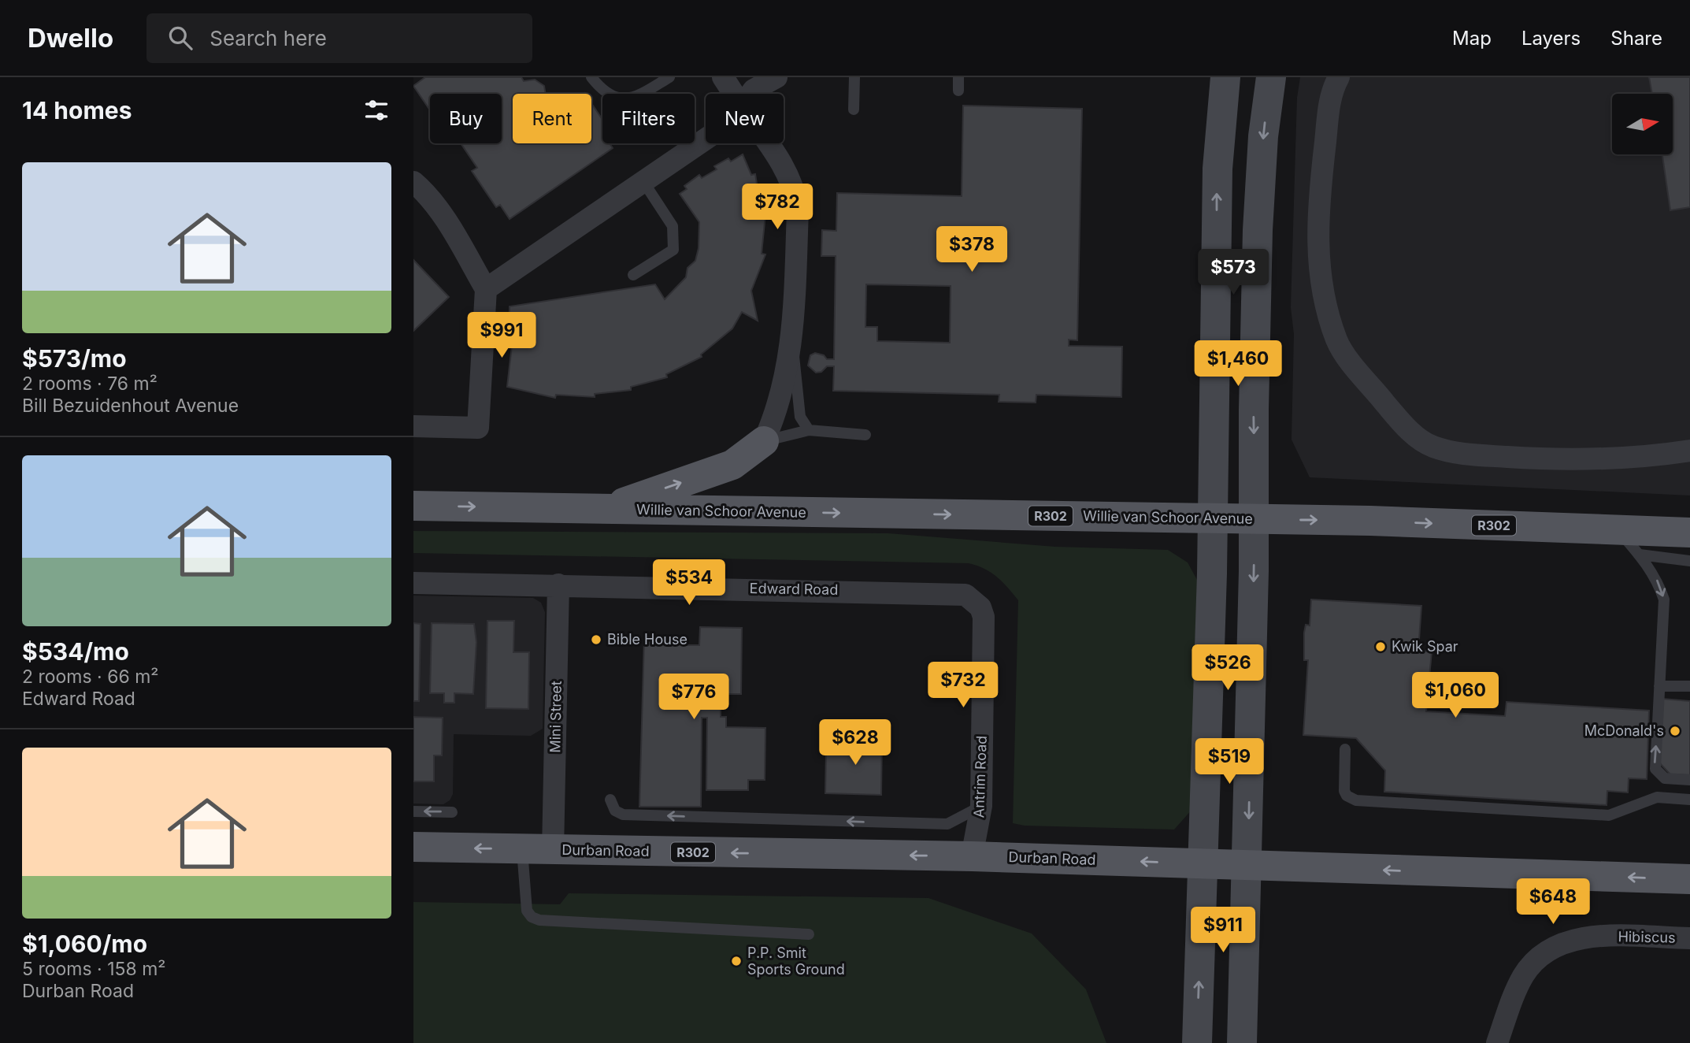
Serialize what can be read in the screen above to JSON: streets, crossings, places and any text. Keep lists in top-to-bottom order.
{
  "streets": {
    "main road": ["Willie van Schoor Avenue", "R302", "Durban Road"],
    "street": [
      "Edward Road",
      "Mini Street",
      "Antrim Road",
      "Hibiscus"
    ]
  },
  "crossings": [
    ["Edward Road", "Mini Street"],
    ["Edward Road", "Antrim Road"],
    ["Mini Street", "Durban Road"],
    ["Antrim Road", "Durban Road"]
  ],
  "one_way": ["Willie van Schoor Avenue", "Durban Road"],
  "places": [
    "Bible House",
    "Kwik Spar",
    "McDonald's",
    "P.P. Smit Sports Ground"
  ],
  "north": "right",
  "page": {
    "header": "Dwello",
    "search": "Search here",
    "nav": ["Map", "Layers", "Share"],
    "heading": "14 homes",
    "chip": [
      "Buy",
      "Rent",
      "Filters",
      "New"
    ],
    "list": [
      {
        "name": "$573/mo",
        "note": "2 rooms · 76 m² · Bill Bezuidenhout Avenue"
      },
      {
        "name": "$534/mo",
        "note": "2 rooms · 66 m² · Edward Road"
      },
      {
        "name": "$1,060/mo",
        "note": "5 rooms · 158 m² · Durban Road"
      }
    ],
    "price": [
      "$782",
      "$378",
      "$573",
      "$991",
      "$1,460",
      "$534",
      "$526",
      "$732",
      "$1,060",
      "$776",
      "$628",
      "$519",
      "$648",
      "$911"
    ]
  }
}
